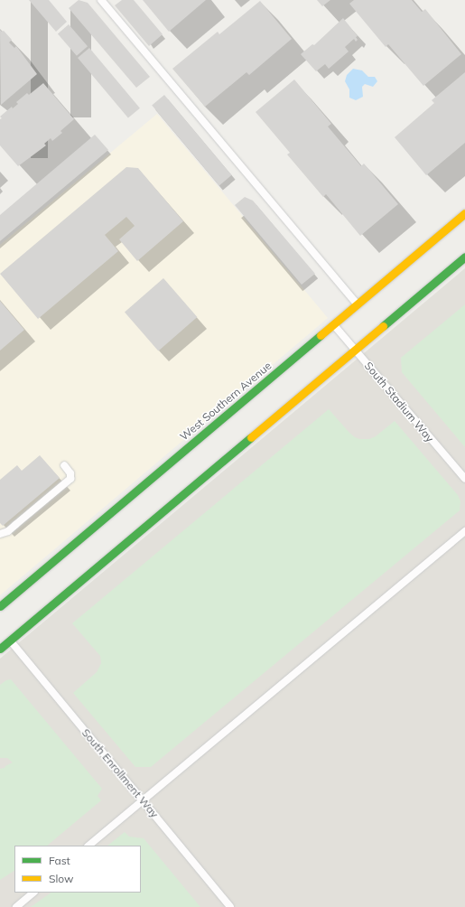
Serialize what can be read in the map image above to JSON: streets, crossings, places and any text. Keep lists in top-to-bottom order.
{
  "streets": {
    "main road": ["West Southern Avenue"],
    "lane": ["South Stadium Way", "South Enrollment Way"]
  },
  "crossings": [
    ["West Southern Avenue", "South Stadium Way"]
  ],
  "legend": ["Fast", "Slow"]
}
